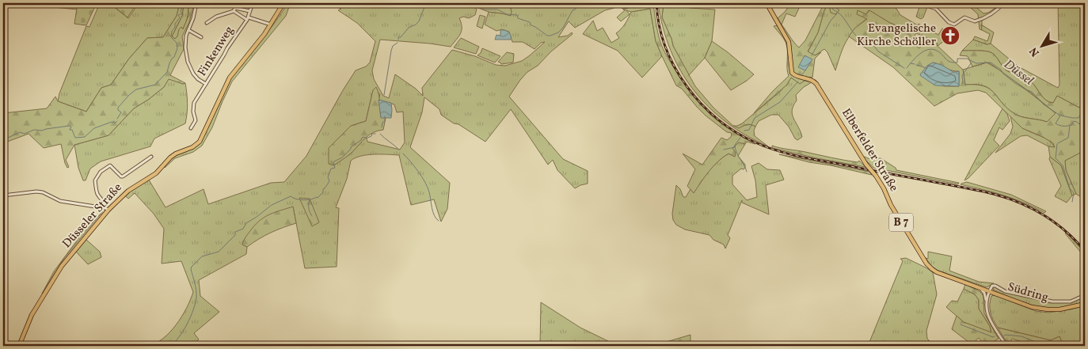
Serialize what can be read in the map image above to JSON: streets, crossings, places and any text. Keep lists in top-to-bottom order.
{
  "streets": {
    "main road": [
      "Elberfelder Straße",
      "Düsseler Straße",
      "B 7",
      "Südring"
    ],
    "street": ["Finkenweg"]
  },
  "crossings": [
    ["Finkenweg", "Düsseler Straße"],
    ["Elberfelder Straße", "Südring"]
  ],
  "water": ["Düssel"],
  "places": {
    "church": ["Evangelische Kirche Schöller"]
  },
  "north": "bottom left"
}
